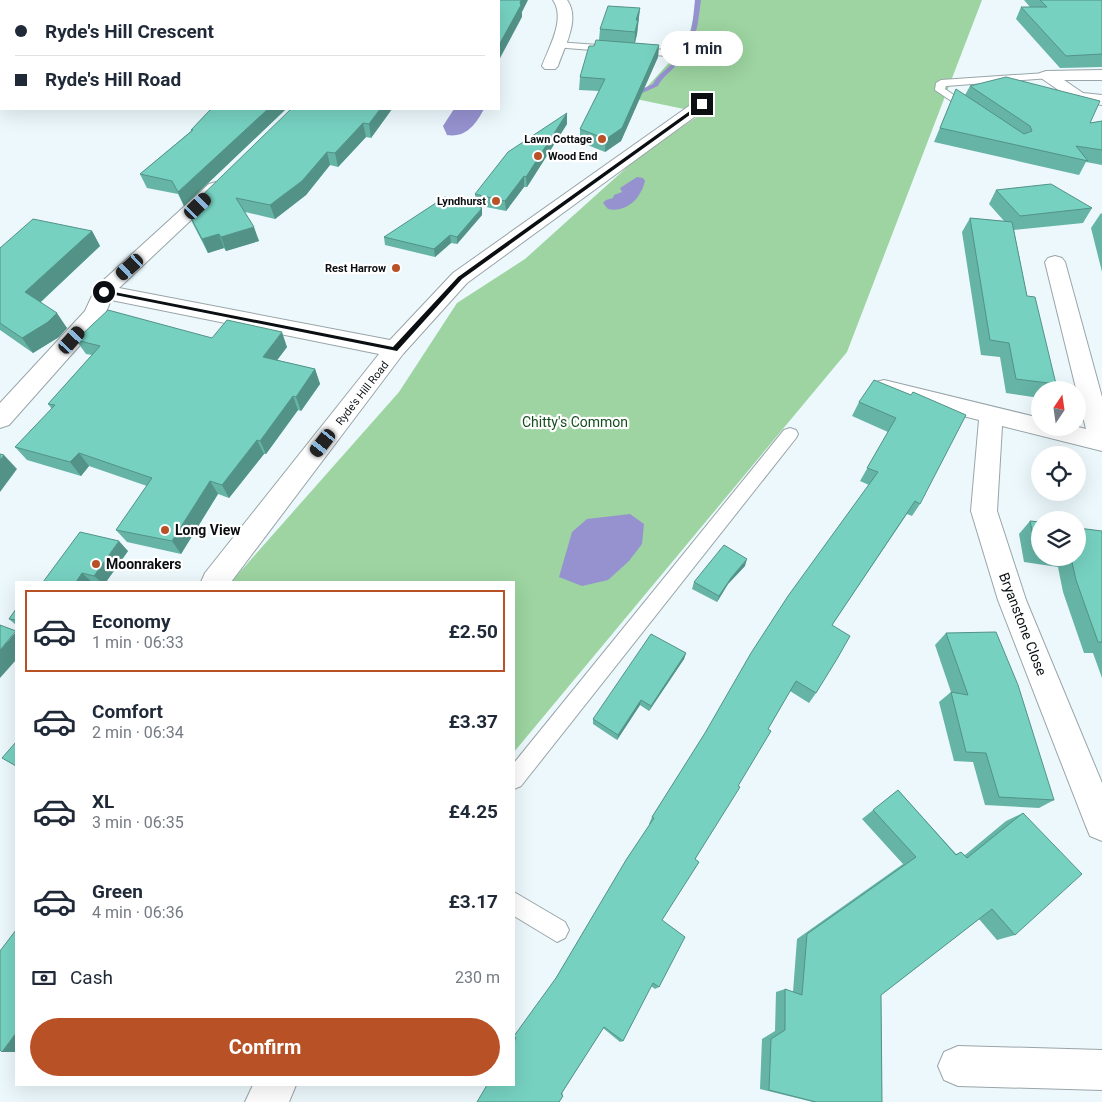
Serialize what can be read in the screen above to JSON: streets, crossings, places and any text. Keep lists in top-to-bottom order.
{
  "streets": {
    "street": ["Ryde's Hill Road", "Bryanstone Close"]
  },
  "parks": ["Chitty's Common"],
  "places": [
    "Lawn Cottage",
    "Wood End",
    "Lyndhurst",
    "Rest Harrow",
    "Long View",
    "Moonrakers"
  ],
  "north": "top",
  "page": {
    "banner": ["Ryde's Hill Crescent", "Ryde's Hill Road"],
    "bubble": "1 min",
    "list": [
      {
        "name": "Economy",
        "note": "1 min · 06:33",
        "value": "£2.50"
      },
      {
        "name": "Comfort",
        "note": "2 min · 06:34",
        "value": "£3.37"
      },
      {
        "name": "XL",
        "note": "3 min · 06:35",
        "value": "£4.25"
      },
      {
        "name": "Green",
        "note": "4 min · 06:36",
        "value": "£3.17"
      }
    ],
    "pay": ["Cash", "230 m"],
    "buttons": "Confirm"
  }
}
